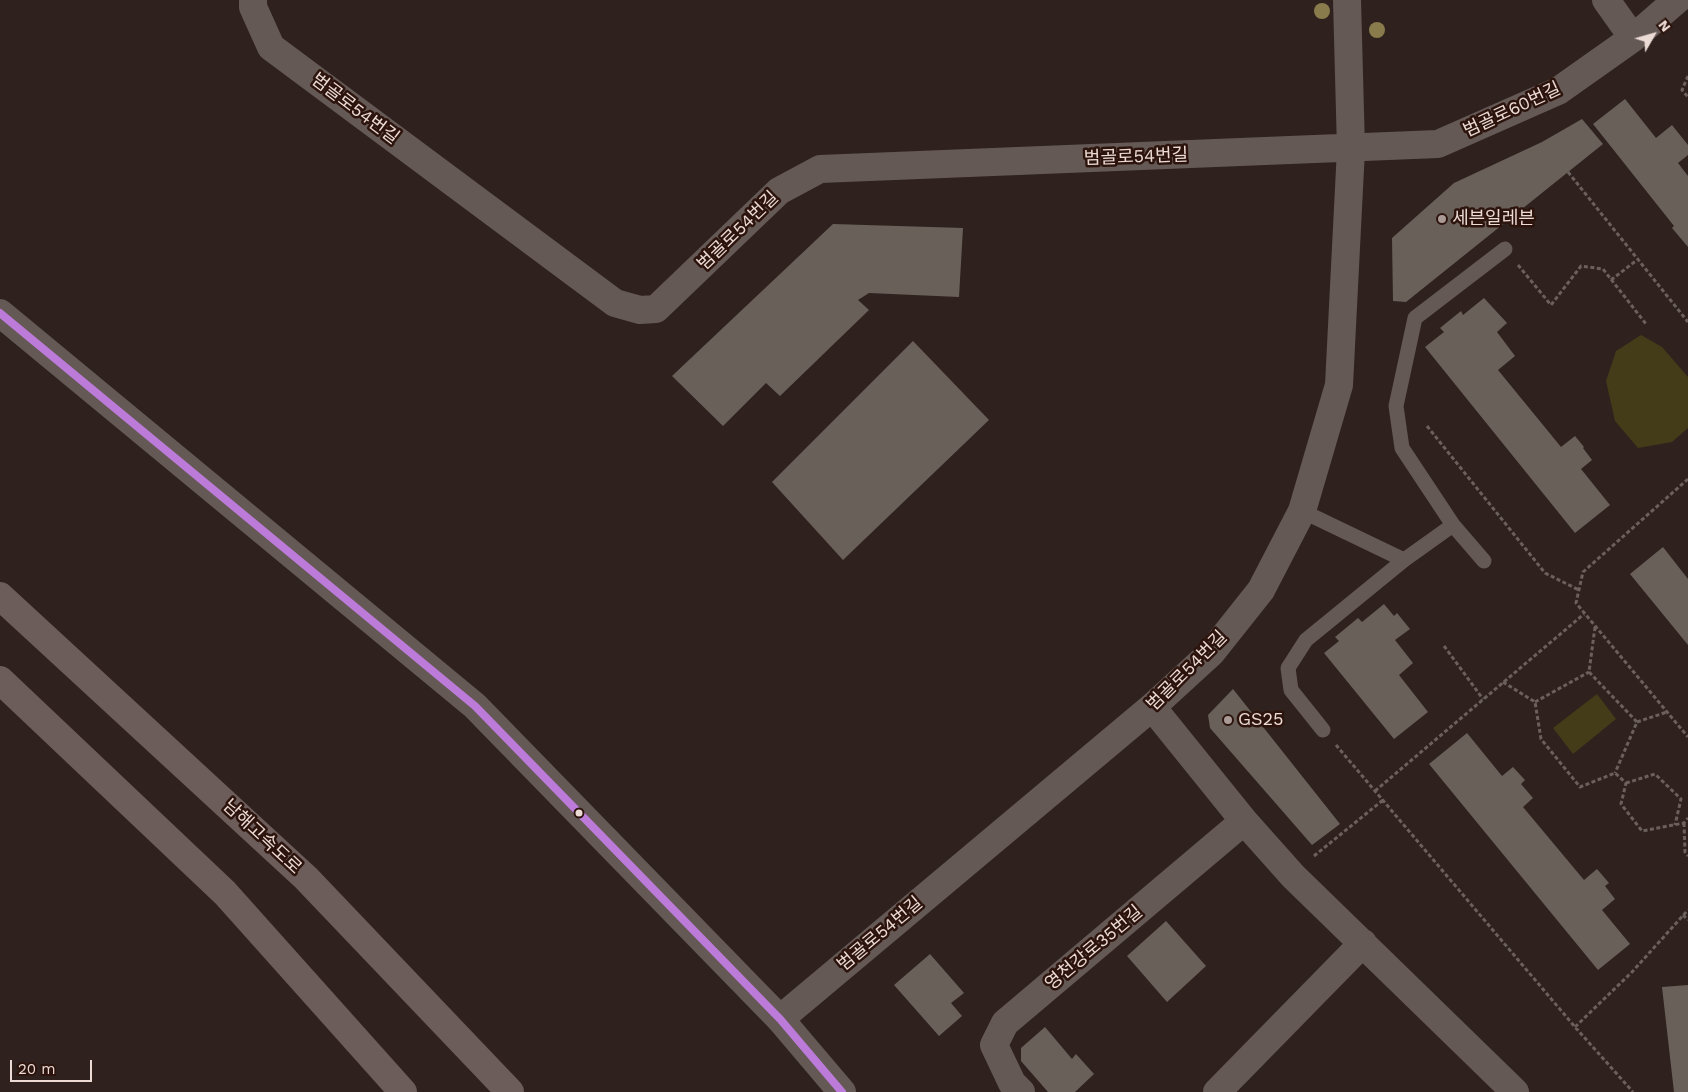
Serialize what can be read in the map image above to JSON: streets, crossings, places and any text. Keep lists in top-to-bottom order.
{
  "streets": {
    "highway": ["남해고속도로"],
    "street": ["범골로54번길", "범골로60번길", "영천강로35번길"]
  },
  "crossings": [
    ["범골로54번길", "범골로60번길"]
  ],
  "places": ["세븐일레븐", "GS25"],
  "scale_bar": "20 m",
  "north": "top right"
}
